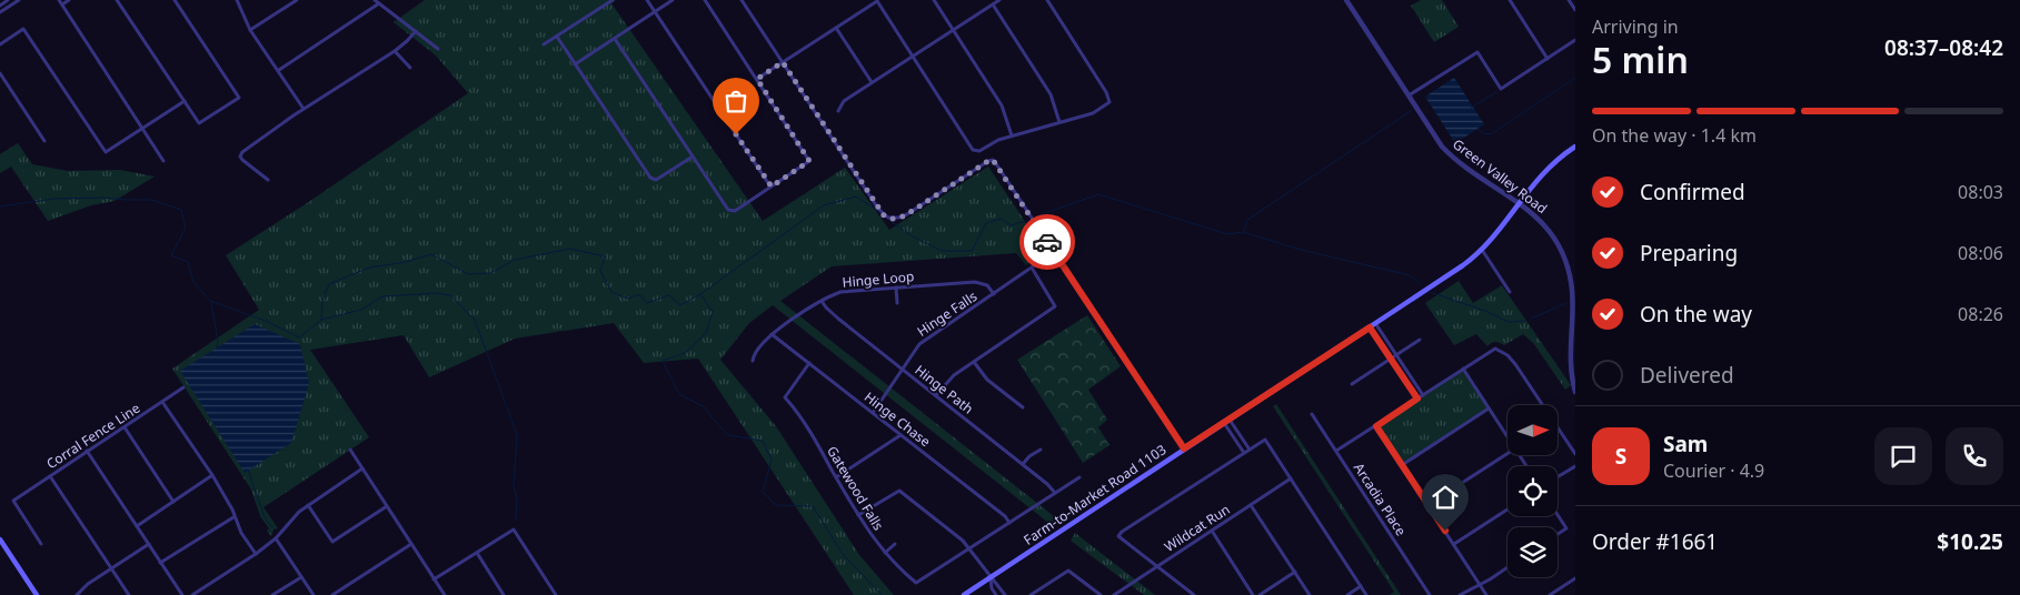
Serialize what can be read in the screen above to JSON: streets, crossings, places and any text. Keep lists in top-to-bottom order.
{
  "streets": {
    "main road": ["Farm-to-Market Road 1103"],
    "street": [
      "Green Valley Road",
      "Hinge Loop",
      "Hinge Falls",
      "Hinge Path",
      "Hinge Chase",
      "Corral Fence Line",
      "Gatewood Falls",
      "Arcadia Place",
      "Wildcat Run"
    ]
  },
  "crossings": [
    ["Green Valley Road", "Farm-to-Market Road 1103"],
    ["Hinge Loop", "Hinge Falls"],
    ["Hinge Loop", "Hinge Path"],
    ["Hinge Loop", "Hinge Chase"],
    ["Hinge Falls", "Hinge Path"],
    ["Hinge Falls", "Hinge Chase"],
    ["Hinge Chase", "Gatewood Falls"]
  ],
  "north": "right",
  "page": {
    "heading": ["5 min", "Arriving in", "08:37–08:42"],
    "panel": [
      "Sam",
      "Courier · 4.9",
      "Order #1661",
      "$10.25"
    ],
    "bar": "On the way · 1.4 km",
    "list": [
      ["Confirmed", "08:03"],
      ["Preparing", "08:06"],
      ["On the way", "08:26"],
      "Delivered"
    ],
    "round": "S"
  }
}
